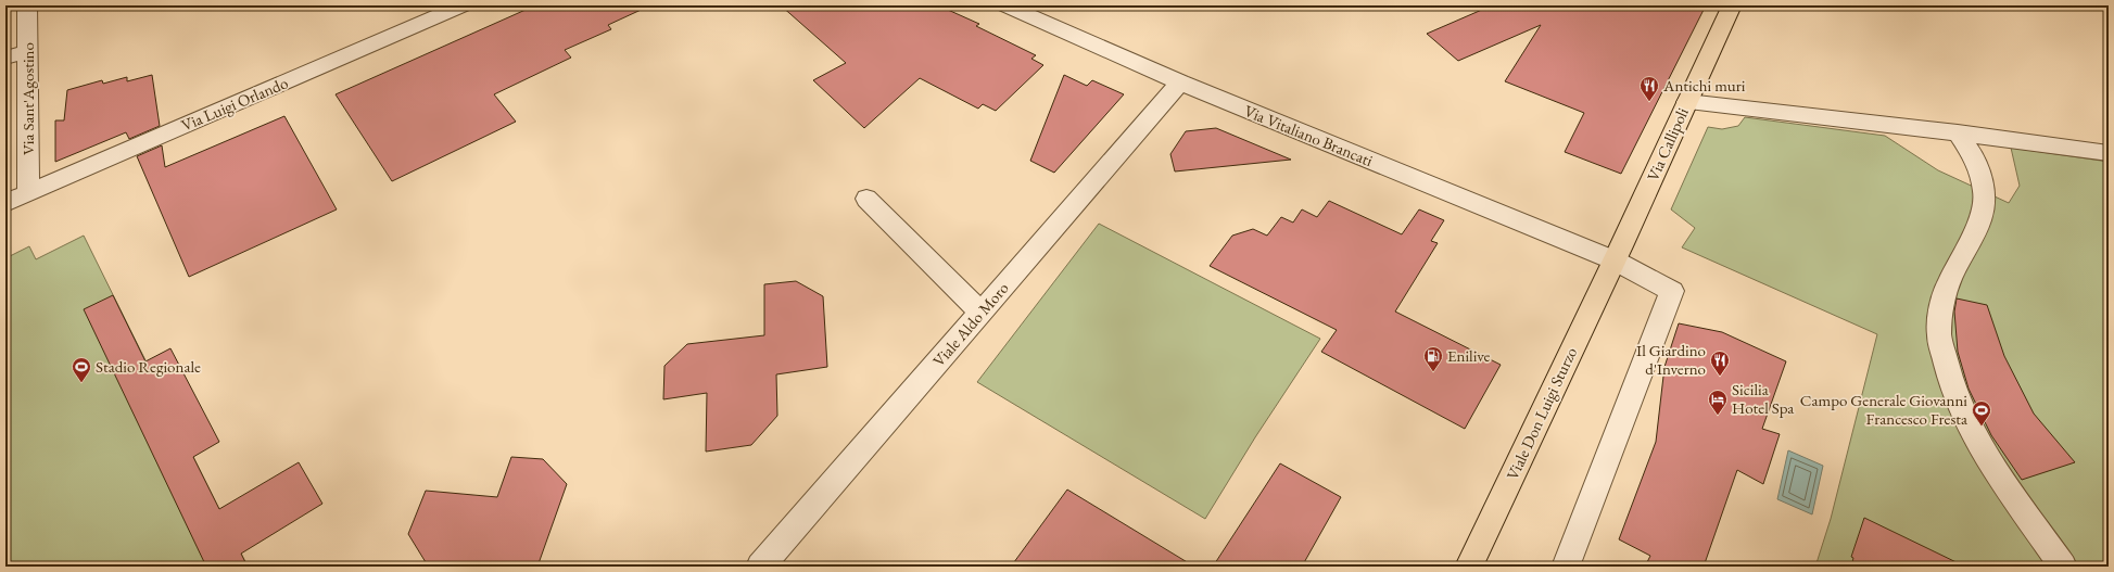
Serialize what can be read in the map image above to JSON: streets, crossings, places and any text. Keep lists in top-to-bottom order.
{
  "streets": {
    "main road": ["Via Callipoli", "Viale Don Luigi Sturzo"],
    "street": [
      "Via Sant'Agostino",
      "Via Luigi Orlando",
      "Via Vitaliano Brancati",
      "Viale Aldo Moro"
    ]
  },
  "crossings": [
    ["Via Sant'Agostino", "Via Luigi Orlando"],
    ["Via Vitaliano Brancati", "Via Callipoli"],
    ["Via Vitaliano Brancati", "Viale Aldo Moro"],
    ["Via Vitaliano Brancati", "Viale Don Luigi Sturzo"],
    ["Via Callipoli", "Viale Don Luigi Sturzo"]
  ],
  "places": {
    "restaurant": ["Antichi muri", "Il Giardino d'Inverno"],
    "fuel station": ["Enilive"],
    "sports": ["Stadio Regionale", "Campo Generale Giovanni Francesco Fresta"],
    "hotel": ["Sicilia Hotel Spa"]
  }
}
